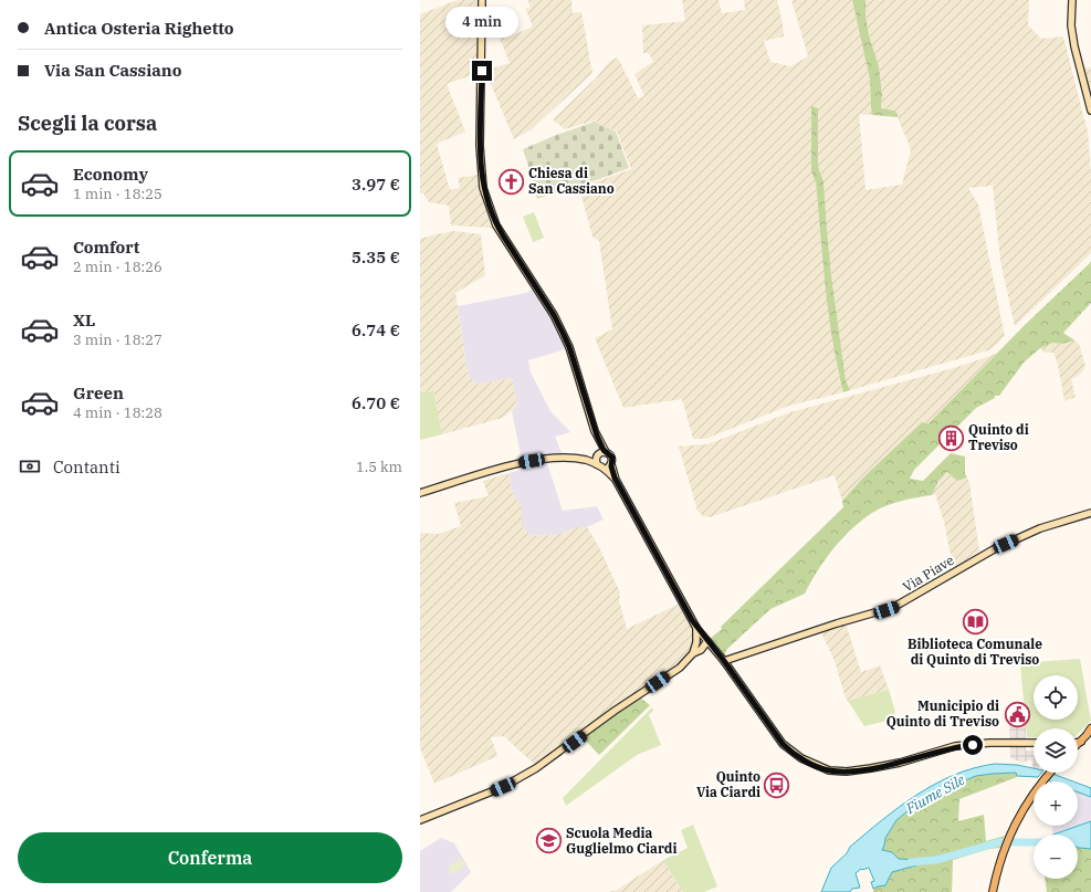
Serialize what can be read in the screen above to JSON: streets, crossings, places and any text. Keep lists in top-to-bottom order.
{
  "streets": {
    "main road": ["Via Piave"]
  },
  "water": ["Fiume Sile"],
  "places": {
    "church": ["Chiesa di San Cassiano"],
    "building": ["Quinto di Treviso"],
    "library": ["Biblioteca Comunale di Quinto di Treviso"],
    "public building": ["Municipio di Quinto di Treviso"],
    "bus stop": ["Quinto Via Ciardi"],
    "school or university": ["Scuola Media Guglielmo Ciardi"]
  },
  "page": {
    "banner": ["Antica Osteria Righetto", "Via San Cassiano"],
    "bubble": "4 min",
    "heading": "Scegli la corsa",
    "list": [
      {
        "name": "Economy",
        "note": "1 min · 18:25",
        "value": "3.97 €"
      },
      {
        "name": "Comfort",
        "note": "2 min · 18:26",
        "value": "5.35 €"
      },
      {
        "name": "XL",
        "note": "3 min · 18:27",
        "value": "6.74 €"
      },
      {
        "name": "Green",
        "note": "4 min · 18:28",
        "value": "6.70 €"
      }
    ],
    "pay": ["Contanti", "1.5 km"],
    "map_buttons": ["+", "−"],
    "buttons": "Conferma"
  }
}
